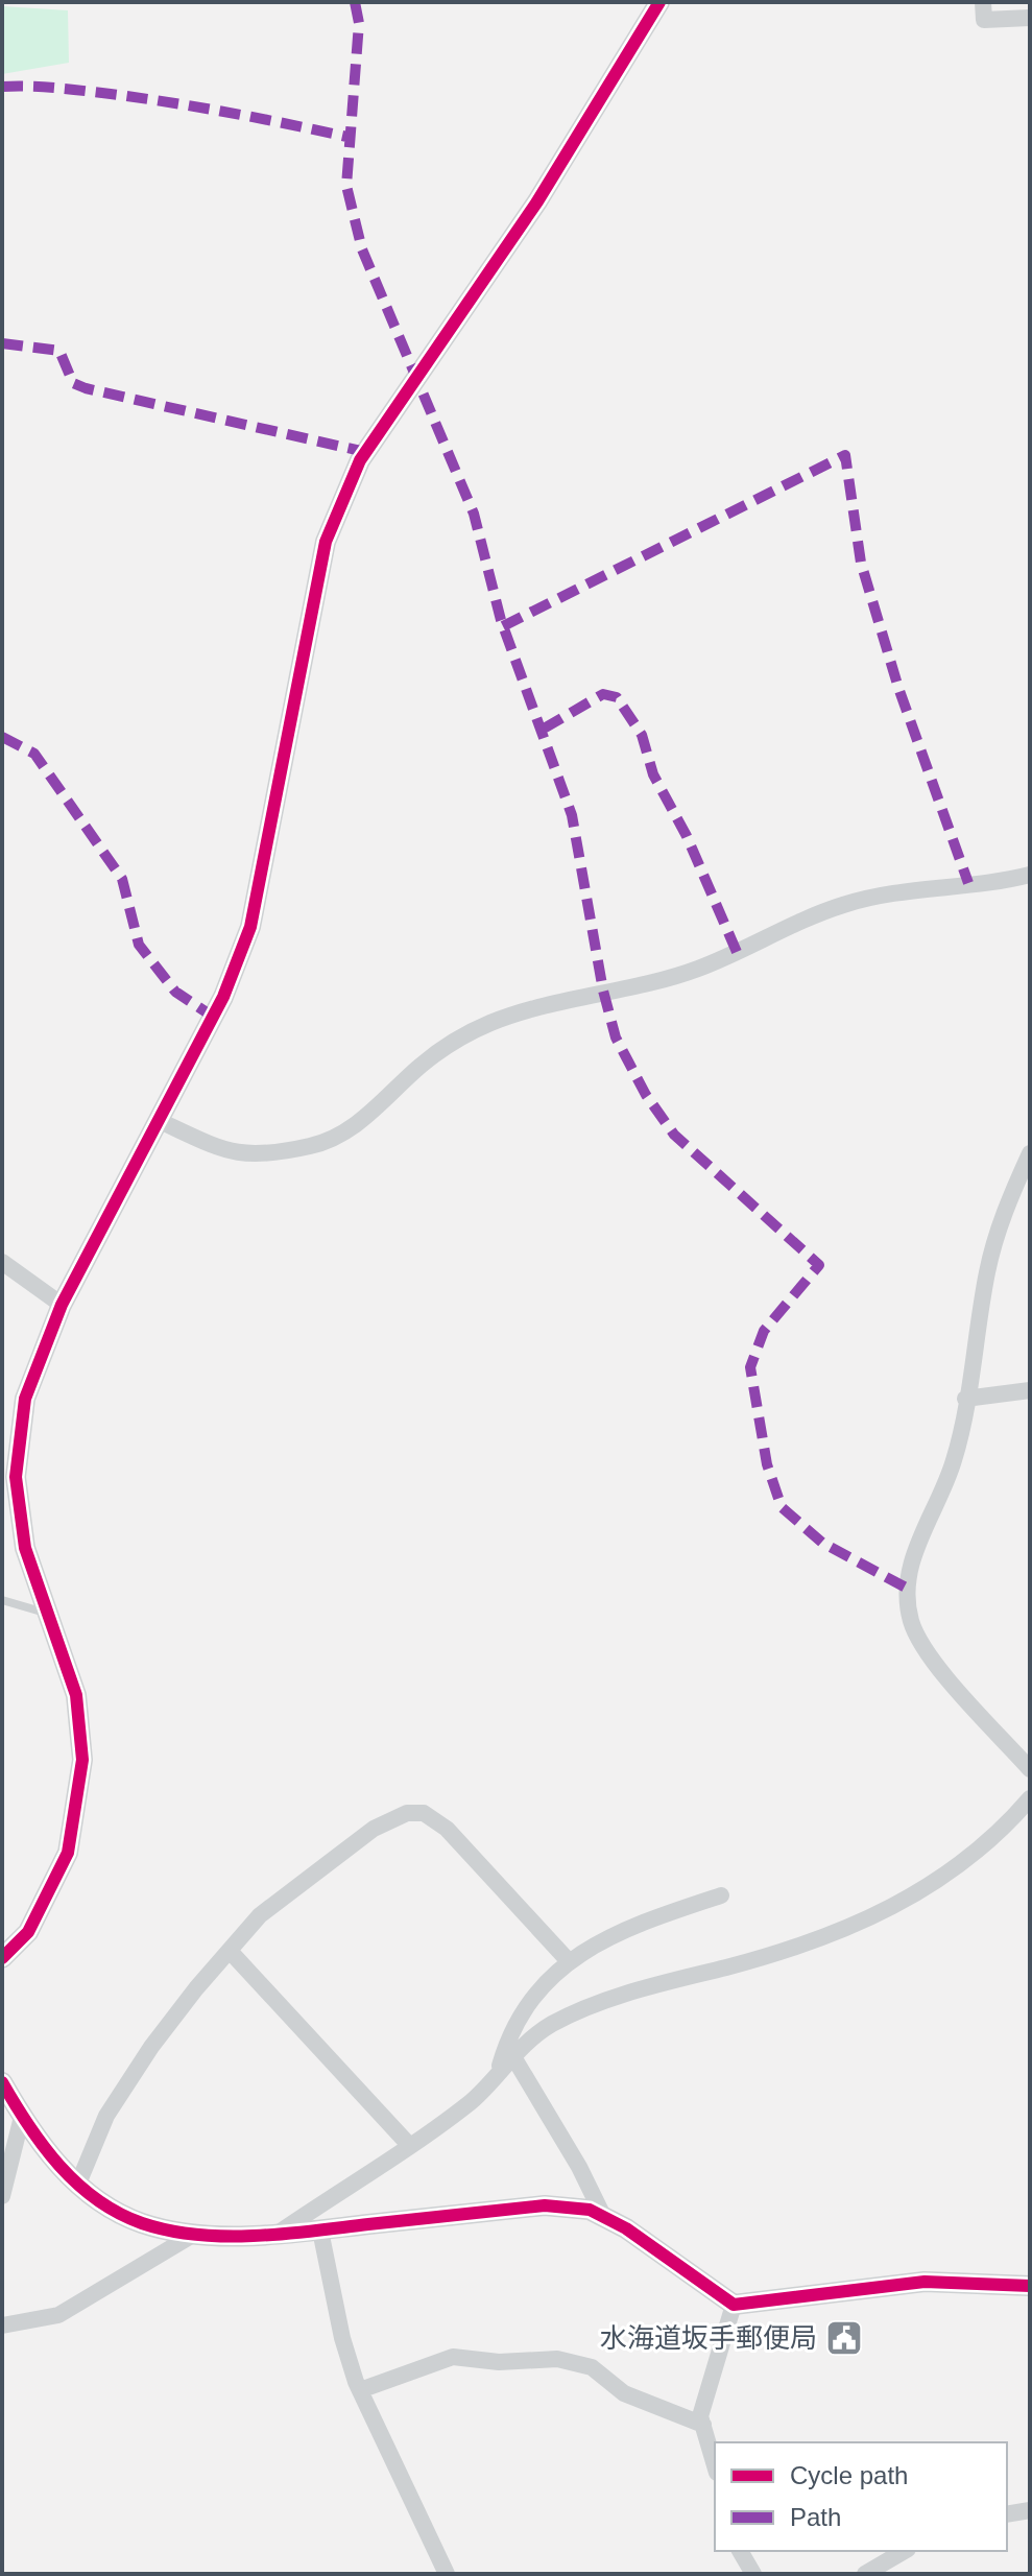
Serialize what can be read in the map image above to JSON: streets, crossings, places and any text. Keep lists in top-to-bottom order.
{
  "places": {
    "public building": ["水海道坂手郵便局"]
  },
  "legend": ["Cycle path", "Path"]
}
